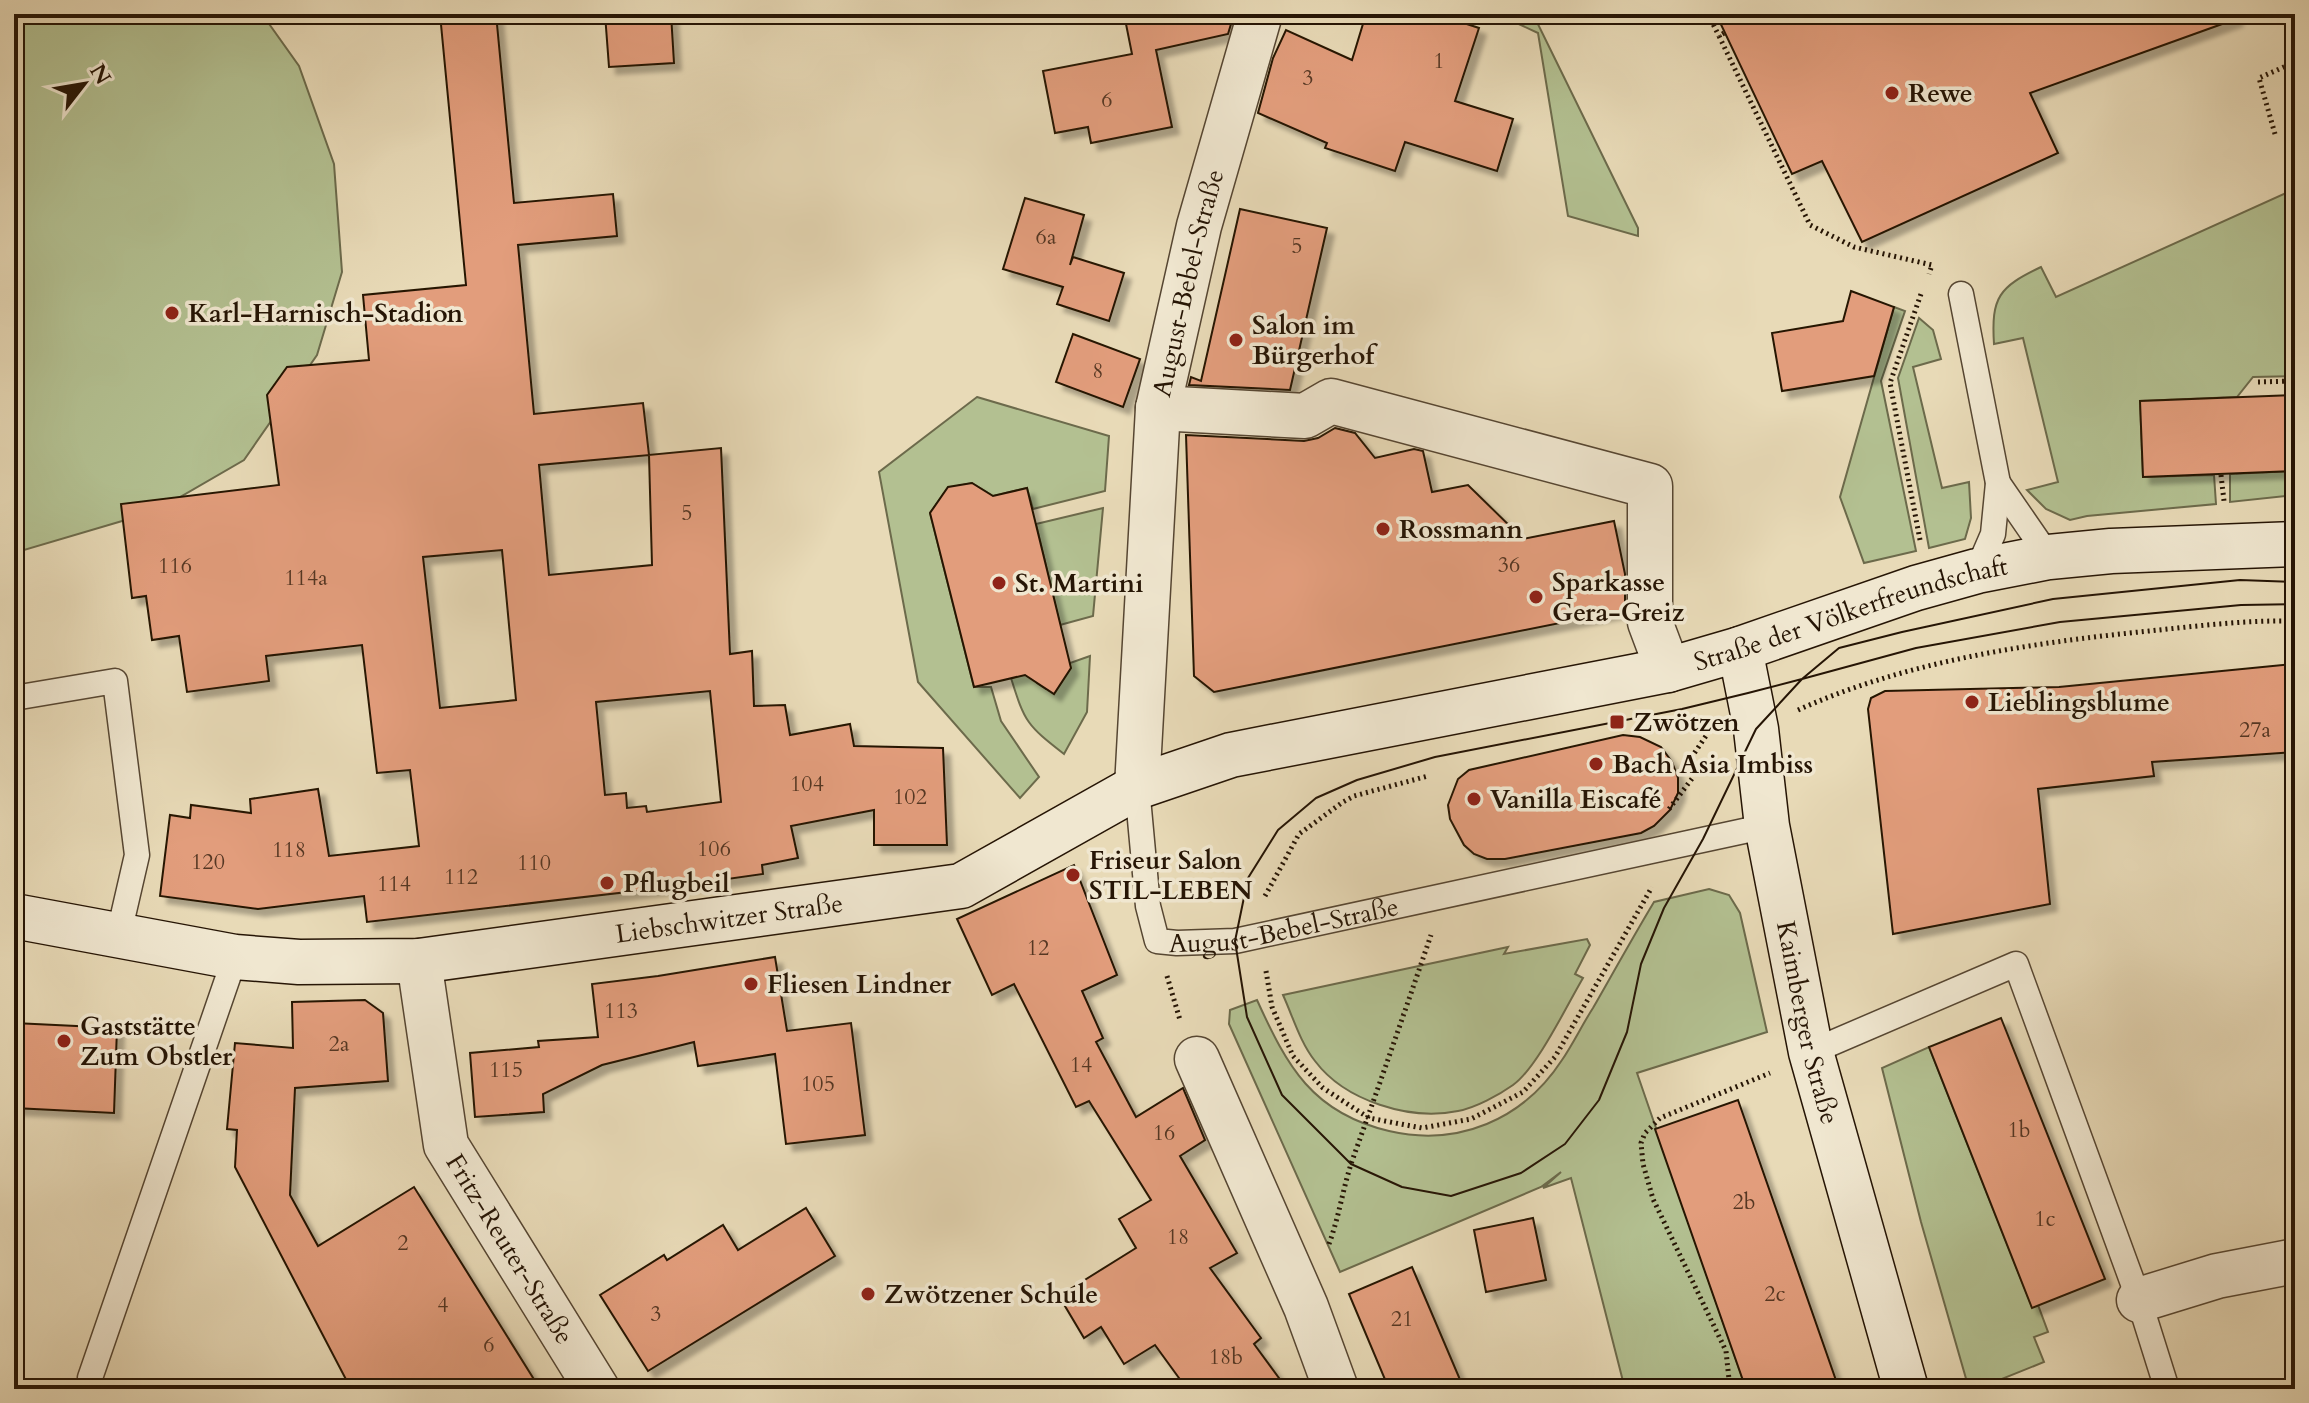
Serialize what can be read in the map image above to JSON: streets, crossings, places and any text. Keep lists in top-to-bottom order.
{
  "streets": {
    "main road": [
      "August-Bebel-Straße",
      "Straße der Völkerfreundschaft",
      "Liebschwitzer Straße",
      "Kaimberger Straße",
      "Fritz-Reuter-Straße"
    ]
  },
  "crossings": [
    ["August-Bebel-Straße", "Liebschwitzer Straße"],
    ["August-Bebel-Straße", "Kaimberger Straße"],
    ["Straße der Völkerfreundschaft", "Liebschwitzer Straße"],
    ["Straße der Völkerfreundschaft", "Kaimberger Straße"],
    ["Liebschwitzer Straße", "Fritz-Reuter-Straße"]
  ],
  "places": {
    "other": [
      "Rewe",
      "Karl-Harnisch-Stadion",
      "Salon im Bürgerhof",
      "Rossmann",
      "St. Martini",
      "Sparkasse Gera-Greiz",
      "Lieblingsblume",
      "Bach Asia Imbiss",
      "Vanilla Eiscafé",
      "Friseur Salon STIL-LEBEN",
      "Pflugbeil",
      "Fliesen Lindner",
      "Gaststätte Zum Obstler",
      "Zwötzener Schule"
    ],
    "transit": ["Zwötzen"]
  },
  "house_numbers": [
    "1",
    "3",
    "6",
    "6a",
    "5",
    "8",
    "5",
    "36",
    "116",
    "114a",
    "27a",
    "104",
    "102",
    "106",
    "118",
    "120",
    "110",
    "112",
    "114",
    "12",
    "113",
    "2a",
    "14",
    "115",
    "105",
    "1b",
    "16",
    "2b",
    "1c",
    "18",
    "2",
    "2c",
    "4",
    "3",
    "21",
    "6",
    "18b"
  ],
  "north": "top right"
}
